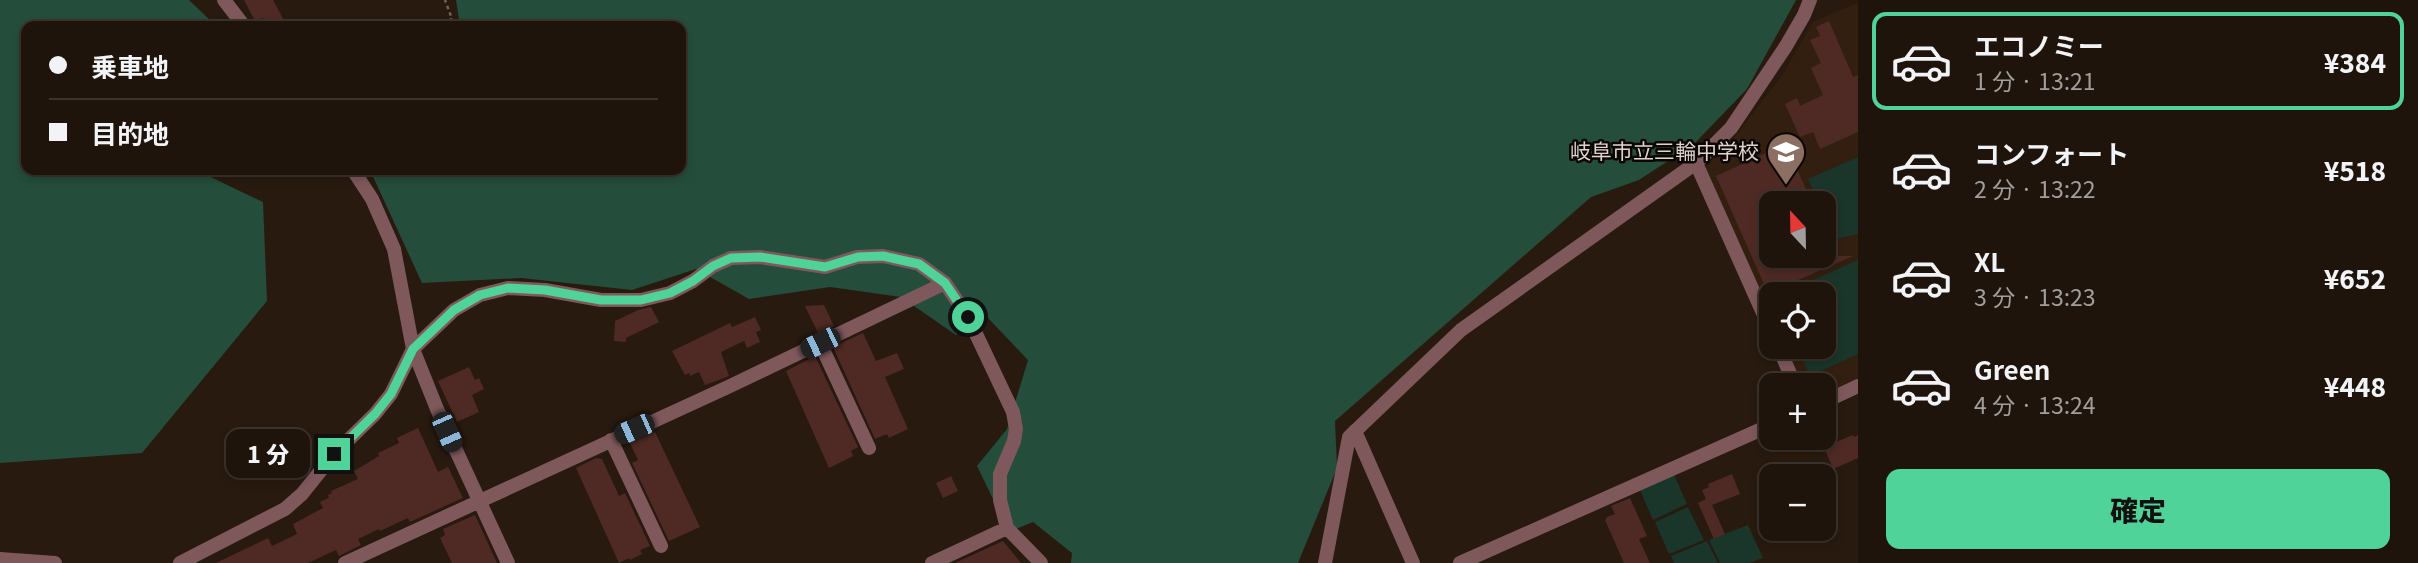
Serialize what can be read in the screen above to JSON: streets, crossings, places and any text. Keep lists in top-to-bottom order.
{
  "places": {
    "school or university": ["岐阜市立三輪中学校"]
  },
  "north": "top",
  "page": {
    "list": [
      {
        "name": "エコノミー",
        "note": "1 分 · 13:21",
        "value": "¥384"
      },
      {
        "name": "コンフォート",
        "note": "2 分 · 13:22",
        "value": "¥518"
      },
      {
        "name": "XL",
        "note": "3 分 · 13:23",
        "value": "¥652"
      },
      {
        "name": "Green",
        "note": "4 分 · 13:24",
        "value": "¥448"
      }
    ],
    "banner": ["乗車地", "目的地"],
    "map_buttons": ["+", "−"],
    "bubble": "1 分",
    "buttons": "確定"
  }
}
